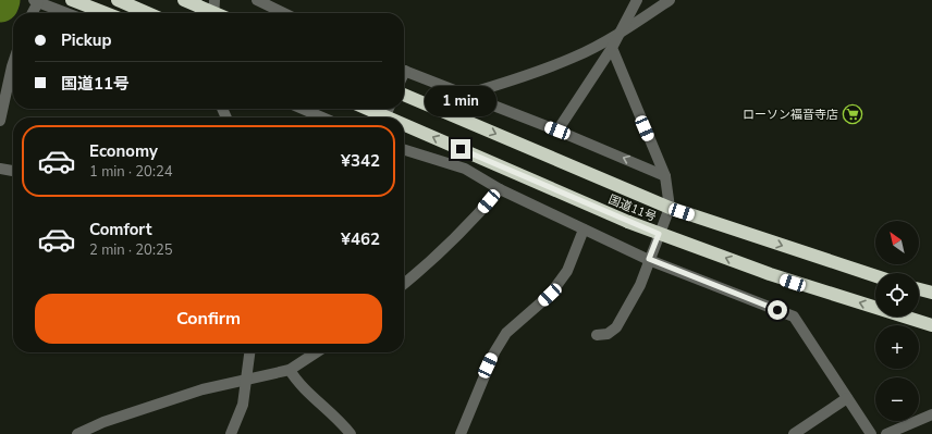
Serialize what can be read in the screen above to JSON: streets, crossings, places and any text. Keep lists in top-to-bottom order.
{
  "streets": {
    "highway": ["国道11号"]
  },
  "places": {
    "supermarket": ["ローソン福音寺店"]
  },
  "north": "top left",
  "page": {
    "banner": ["Pickup", "国道11号"],
    "bubble": "1 min",
    "list": [
      {
        "name": "Economy",
        "note": "1 min · 20:24",
        "value": "¥342"
      },
      {
        "name": "Comfort",
        "note": "2 min · 20:25",
        "value": "¥462"
      }
    ],
    "map_buttons": ["+", "−"],
    "buttons": "Confirm"
  }
}
